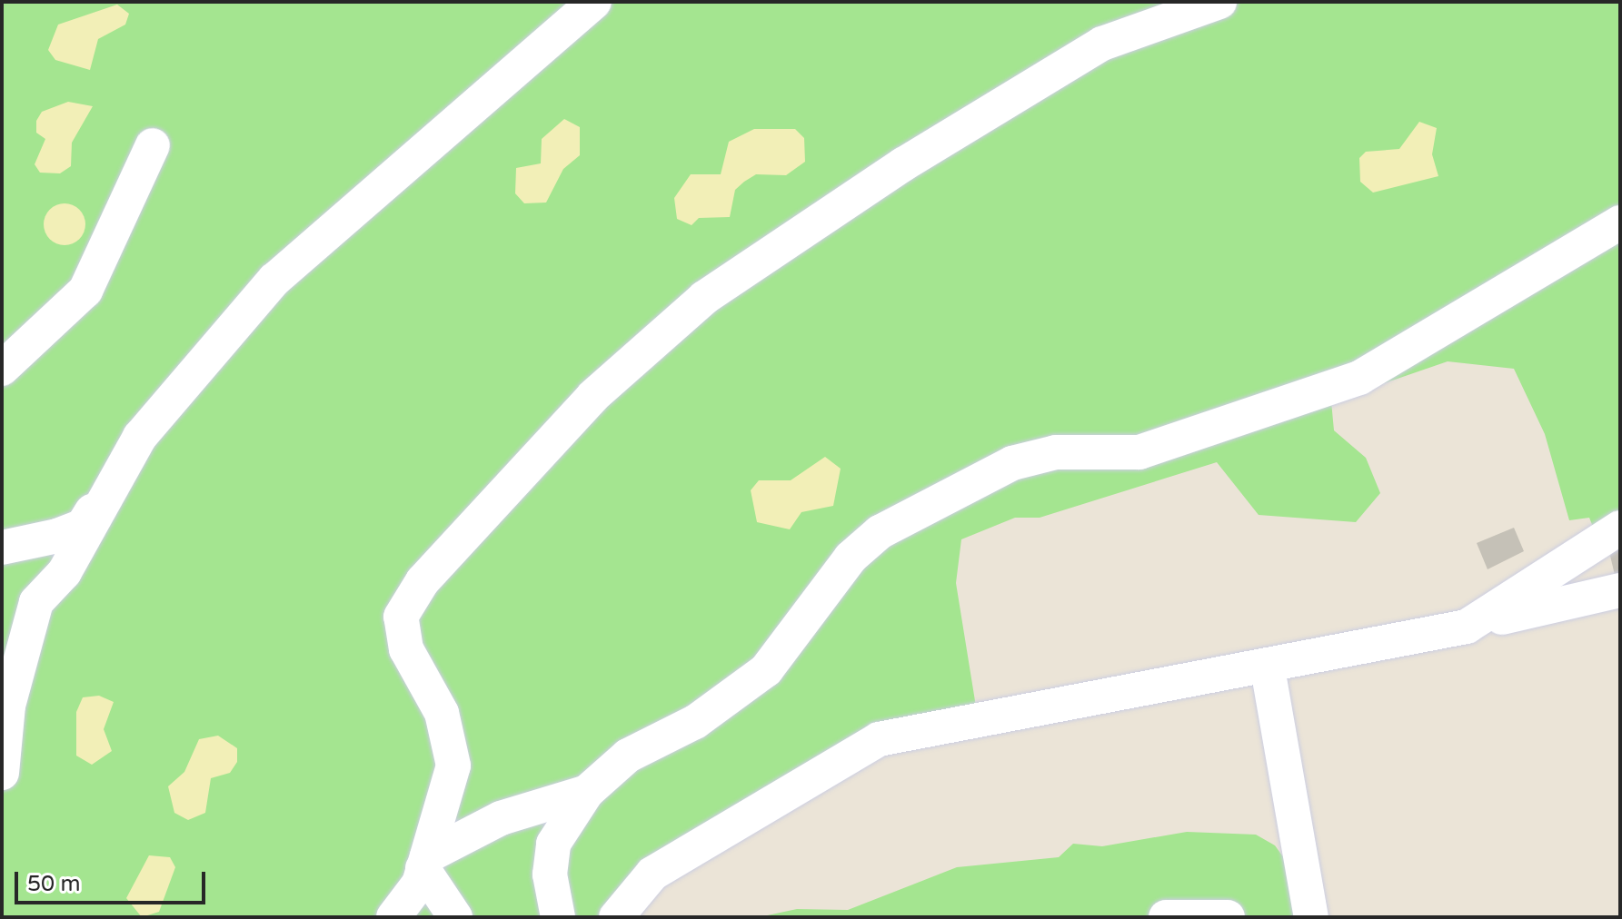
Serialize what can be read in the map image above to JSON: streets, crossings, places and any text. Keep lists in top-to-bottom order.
{
  "scale_bar": "50 m"
}
